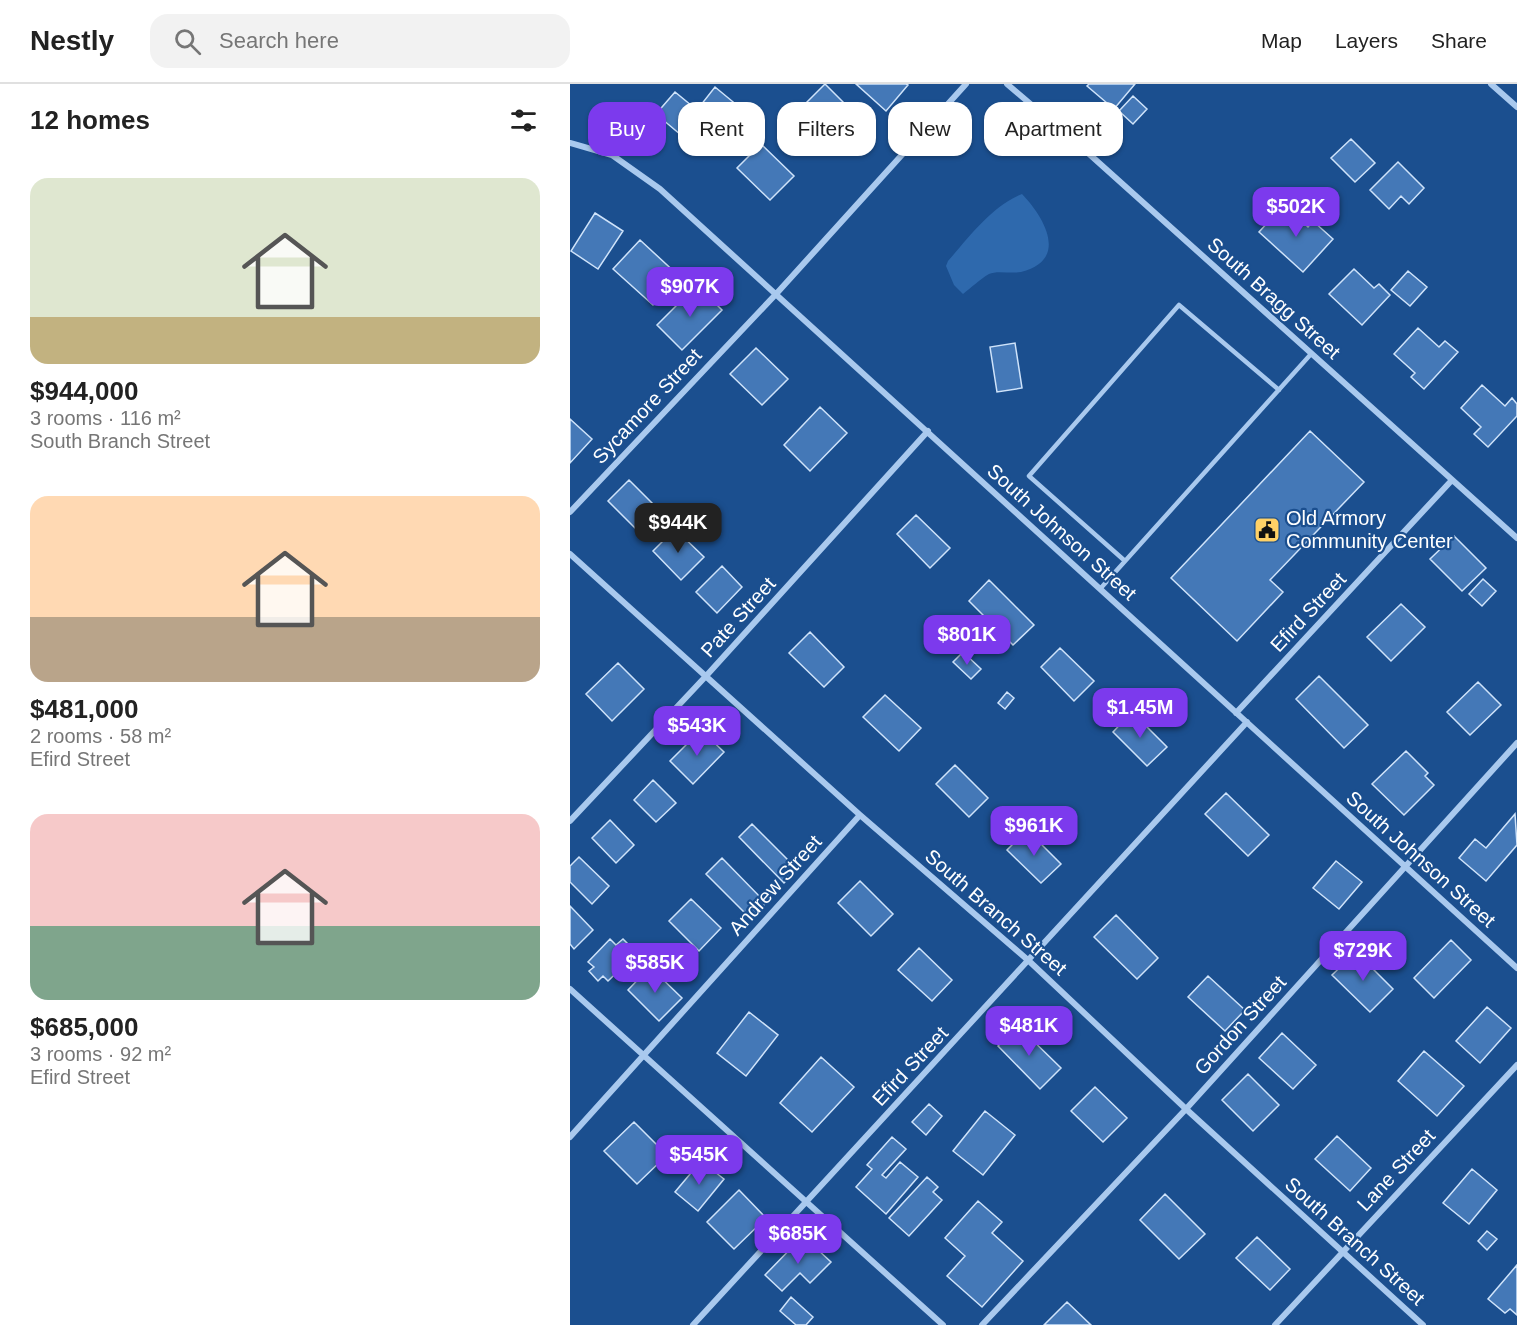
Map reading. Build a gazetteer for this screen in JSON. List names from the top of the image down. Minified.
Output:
{"streets":{"street":["South Bragg Street","Sycamore Street","South Johnson Street","Efird Street","Pate Street","Andrew Street","South Branch Street","Gordon Street","Lane Street"]},"crossings":[["South Bragg Street","Efird Street"],["Sycamore Street","South Johnson Street"],["South Johnson Street","Efird Street"],["South Johnson Street","Pate Street"],["South Johnson Street","Gordon Street"],["Efird Street","South Branch Street"],["Pate Street","South Branch Street"],["Andrew Street","South Branch Street"],["South Branch Street","Gordon Street"],["South Branch Street","Lane Street"]],"places":{"public building":["Old Armory Community Center"]},"page":{"header":"Nestly","search":"Search here","nav":["Map","Layers","Share"],"heading":"12 homes","chip":["Buy","Rent","Filters","New","Apartment"],"list":[{"name":"$944,000","note":"3 rooms · 116 m² · South Branch Street"},{"name":"$481,000","note":"2 rooms · 58 m² · Efird Street"},{"name":"$685,000","note":"3 rooms · 92 m² · Efird Street"}],"price":["$502K","$907K","$944K","$801K","$1.45M","$543K","$961K","$729K","$585K","$481K","$545K","$685K"]}}
